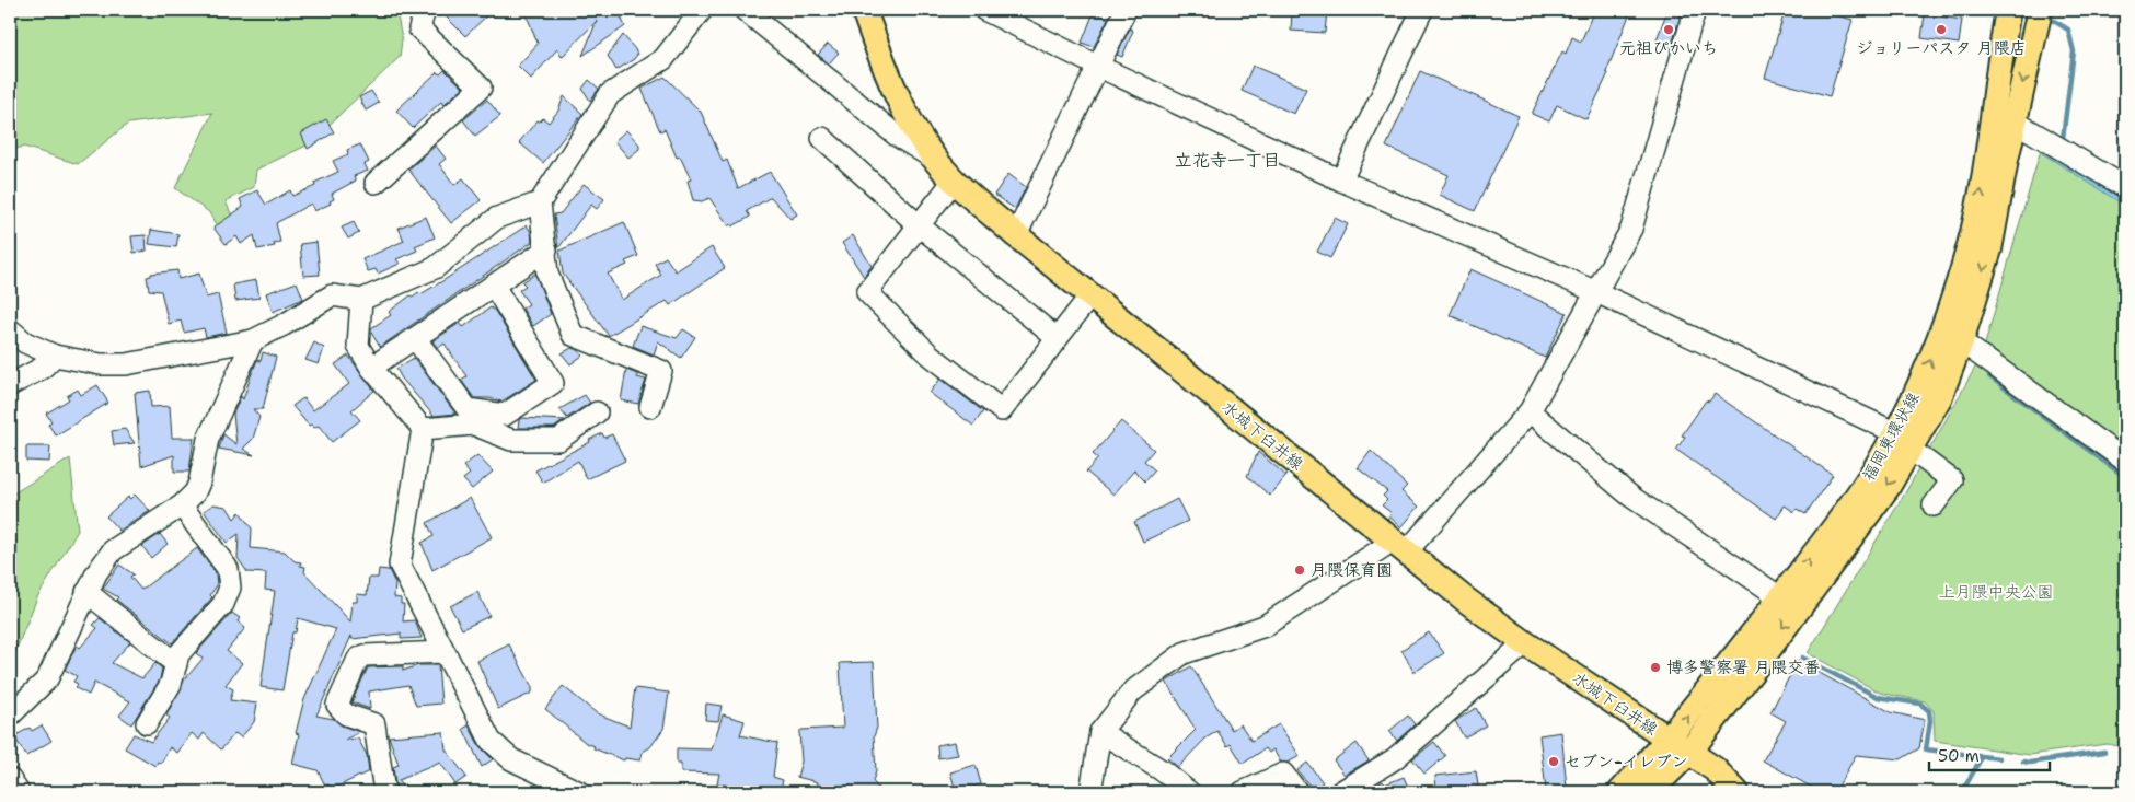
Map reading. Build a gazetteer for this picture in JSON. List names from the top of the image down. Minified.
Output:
{"streets":{"main road":["水城下臼井線","福岡東環状線"]},"crossings":[["水城下臼井線","福岡東環状線"]],"districts":["立花寺一丁目"],"parks":["上月隈中央公園"],"places":["元祖ぴかいち","ジョリーパスタ 月隈店","月隈保育園","博多警察署 月隈交番","セブン-イレブン"],"scale_bar":"50 m"}
